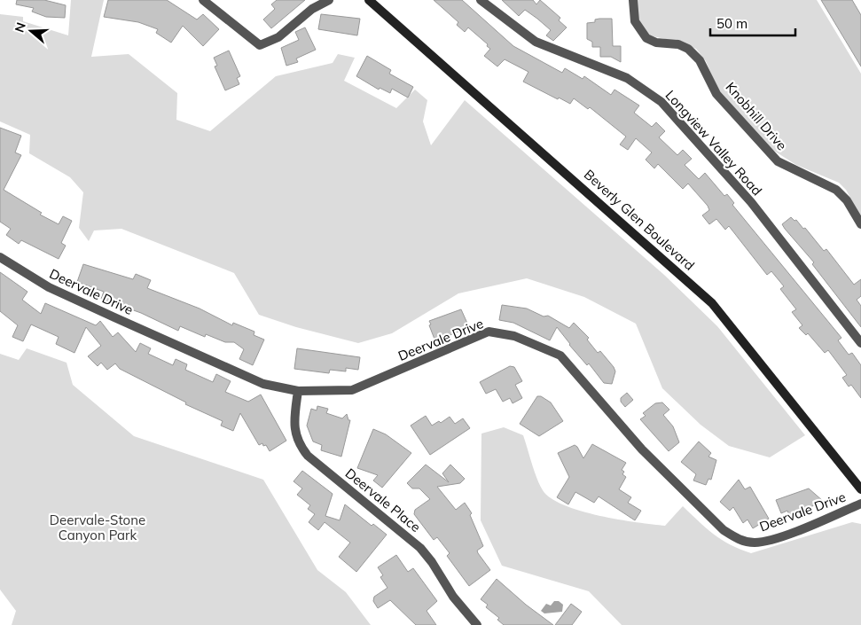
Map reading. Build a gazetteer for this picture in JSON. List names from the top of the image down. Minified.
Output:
{"streets":{"main road":["Beverly Glen Boulevard"],"street":["Knobhill Drive","Longview Valley Road","Deervale Drive","Deervale Place"]},"crossings":[["Deervale Drive","Deervale Place"]],"parks":["Deervale-Stone Canyon Park"],"scale_bar":"50 m","north":"left"}
